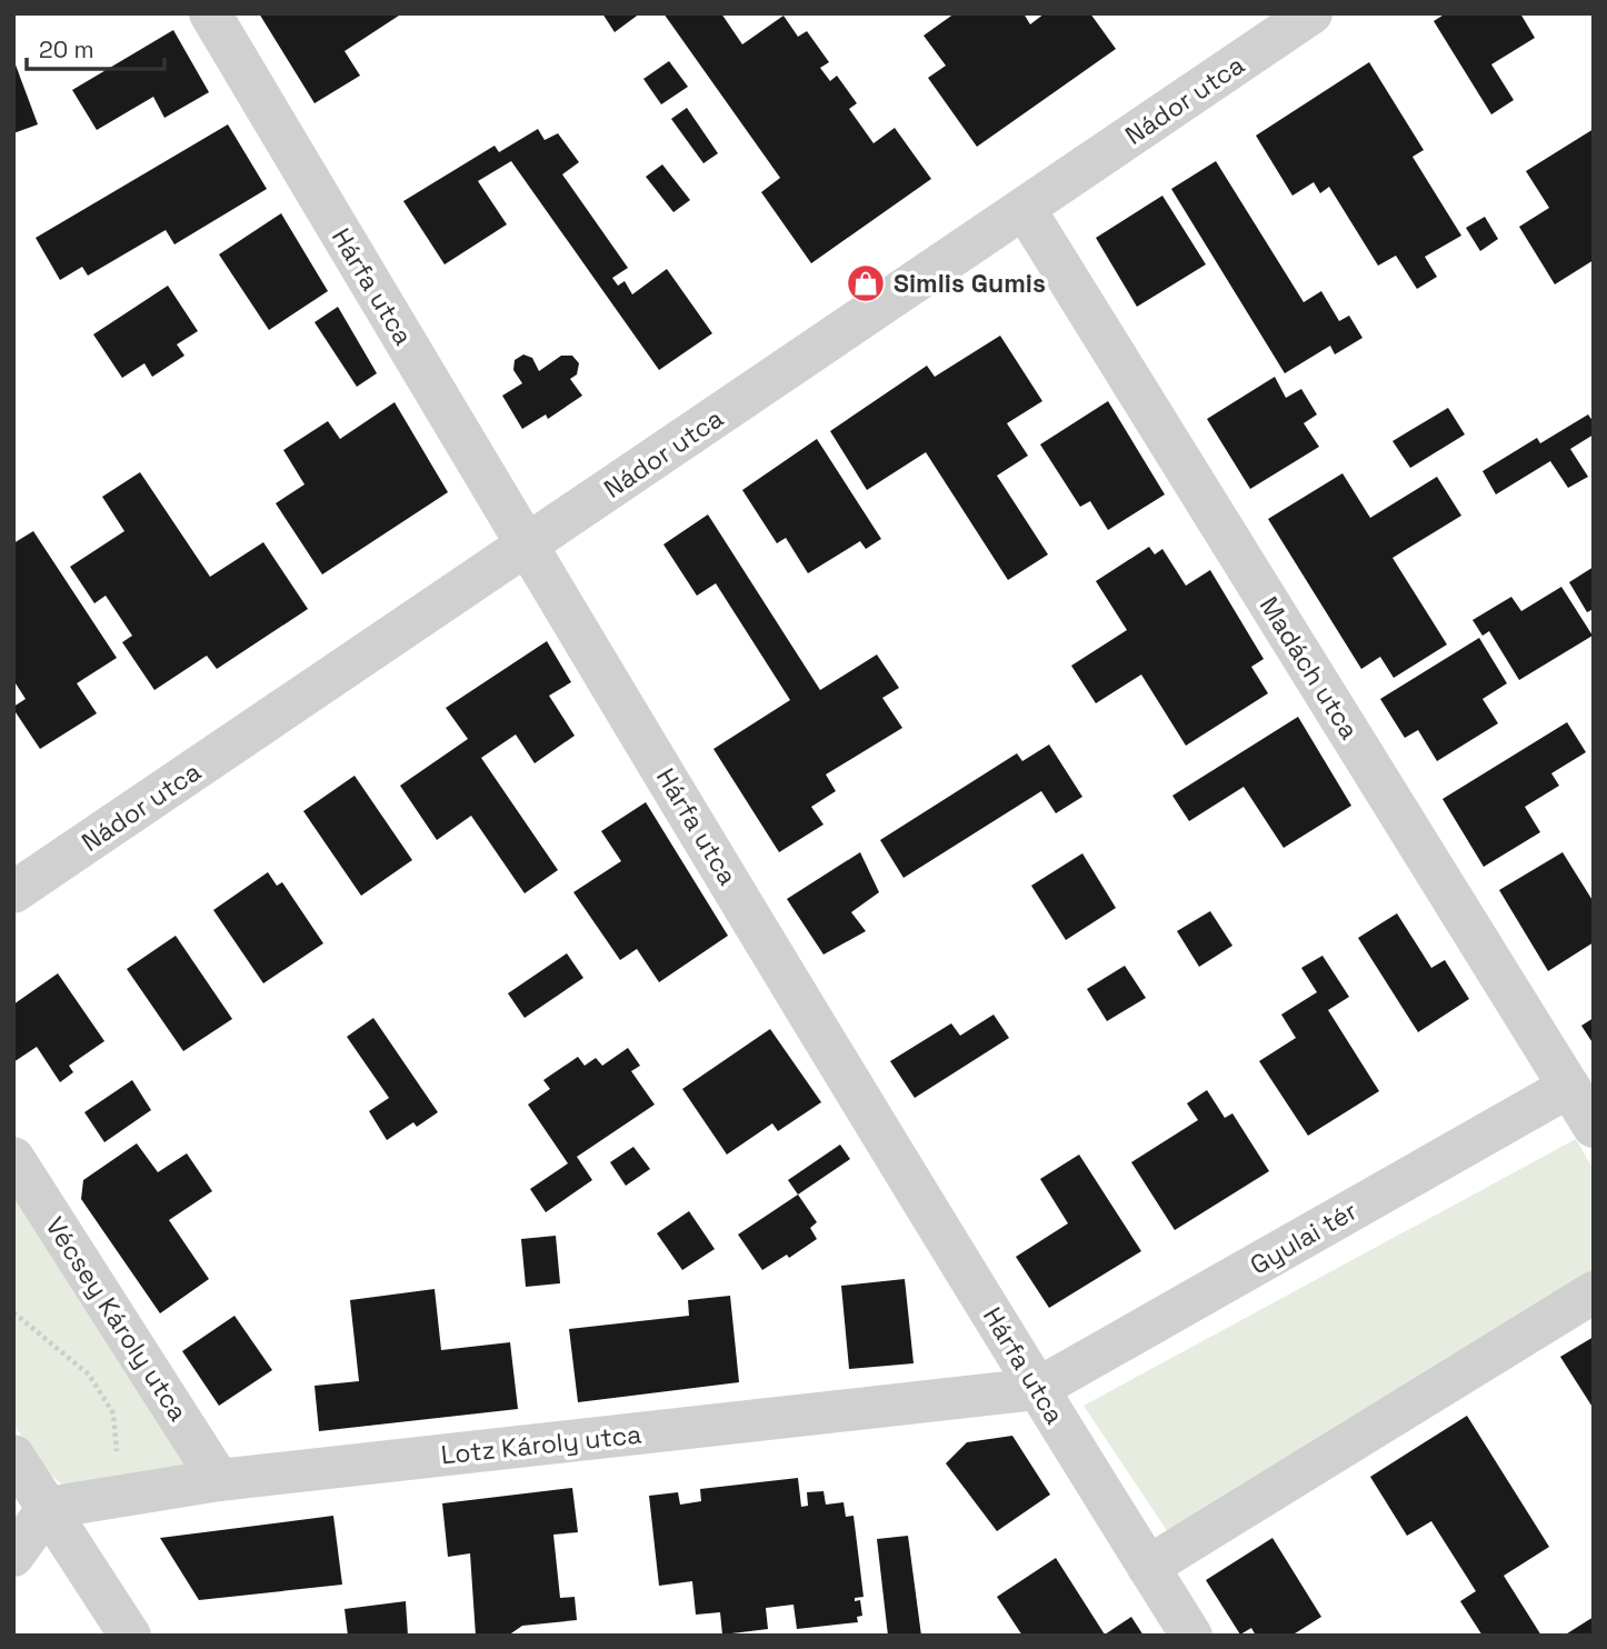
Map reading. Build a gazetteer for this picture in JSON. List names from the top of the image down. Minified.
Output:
{"streets":{"street":["Nádor utca","Hárfa utca","Madách utca","Gyulai tér","Vécsey Károly utca","Lotz Károly utca"]},"crossings":[["Nádor utca","Hárfa utca"],["Nádor utca","Madách utca"],["Hárfa utca","Gyulai tér"],["Hárfa utca","Lotz Károly utca"],["Madách utca","Gyulai tér"],["Gyulai tér","Lotz Károly utca"],["Vécsey Károly utca","Lotz Károly utca"]],"places":{"shop":["Simlis Gumis"]},"scale_bar":"20 m"}
